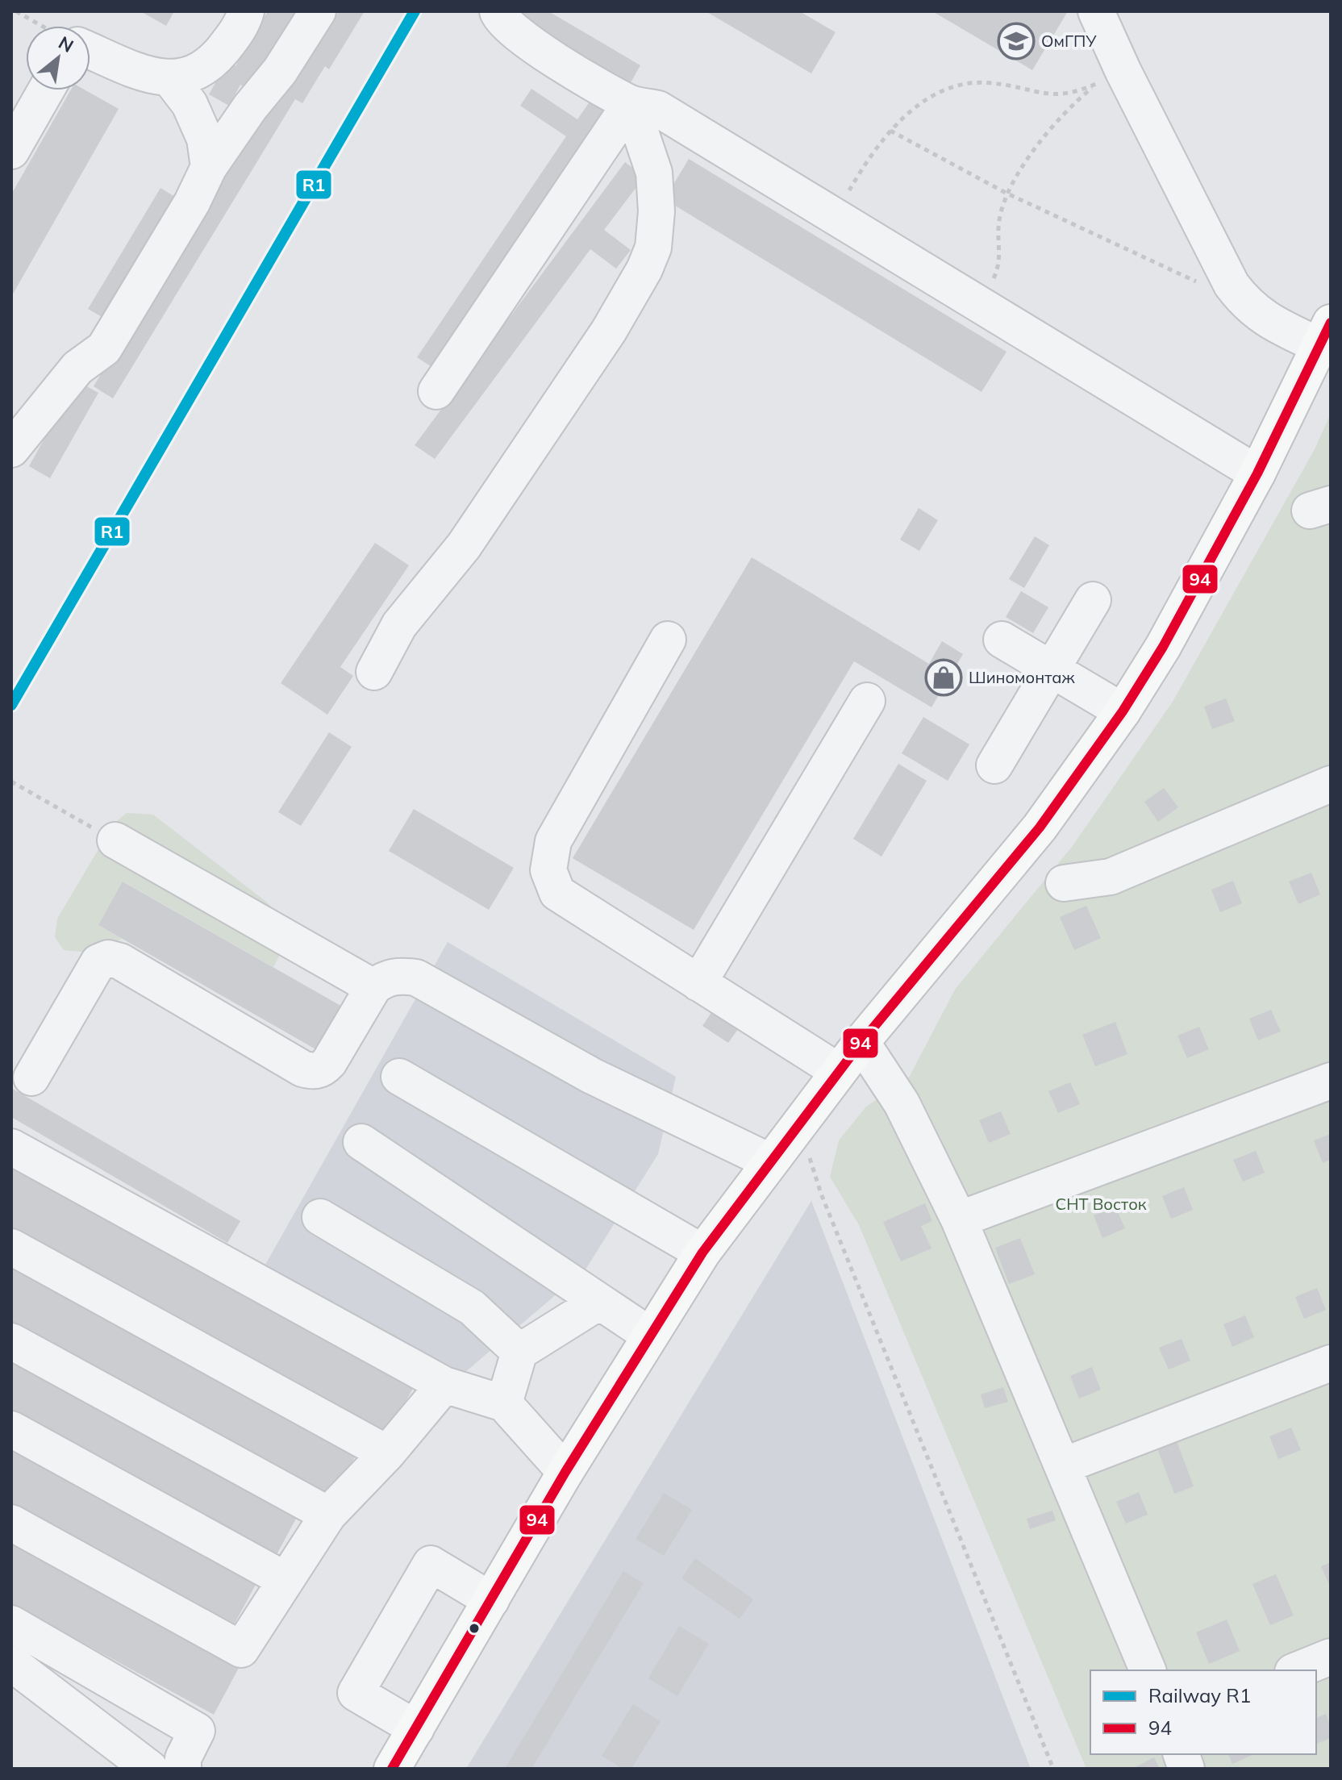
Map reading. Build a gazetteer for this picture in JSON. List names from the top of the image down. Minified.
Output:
{"parks":["СНТ Восток"],"places":{"school or university":["ОмГПУ"],"shop":["Шиномонтаж"]},"lines":["rail line R1","transit line 94"],"legend":["Railway R1","94"],"north":"top right"}
